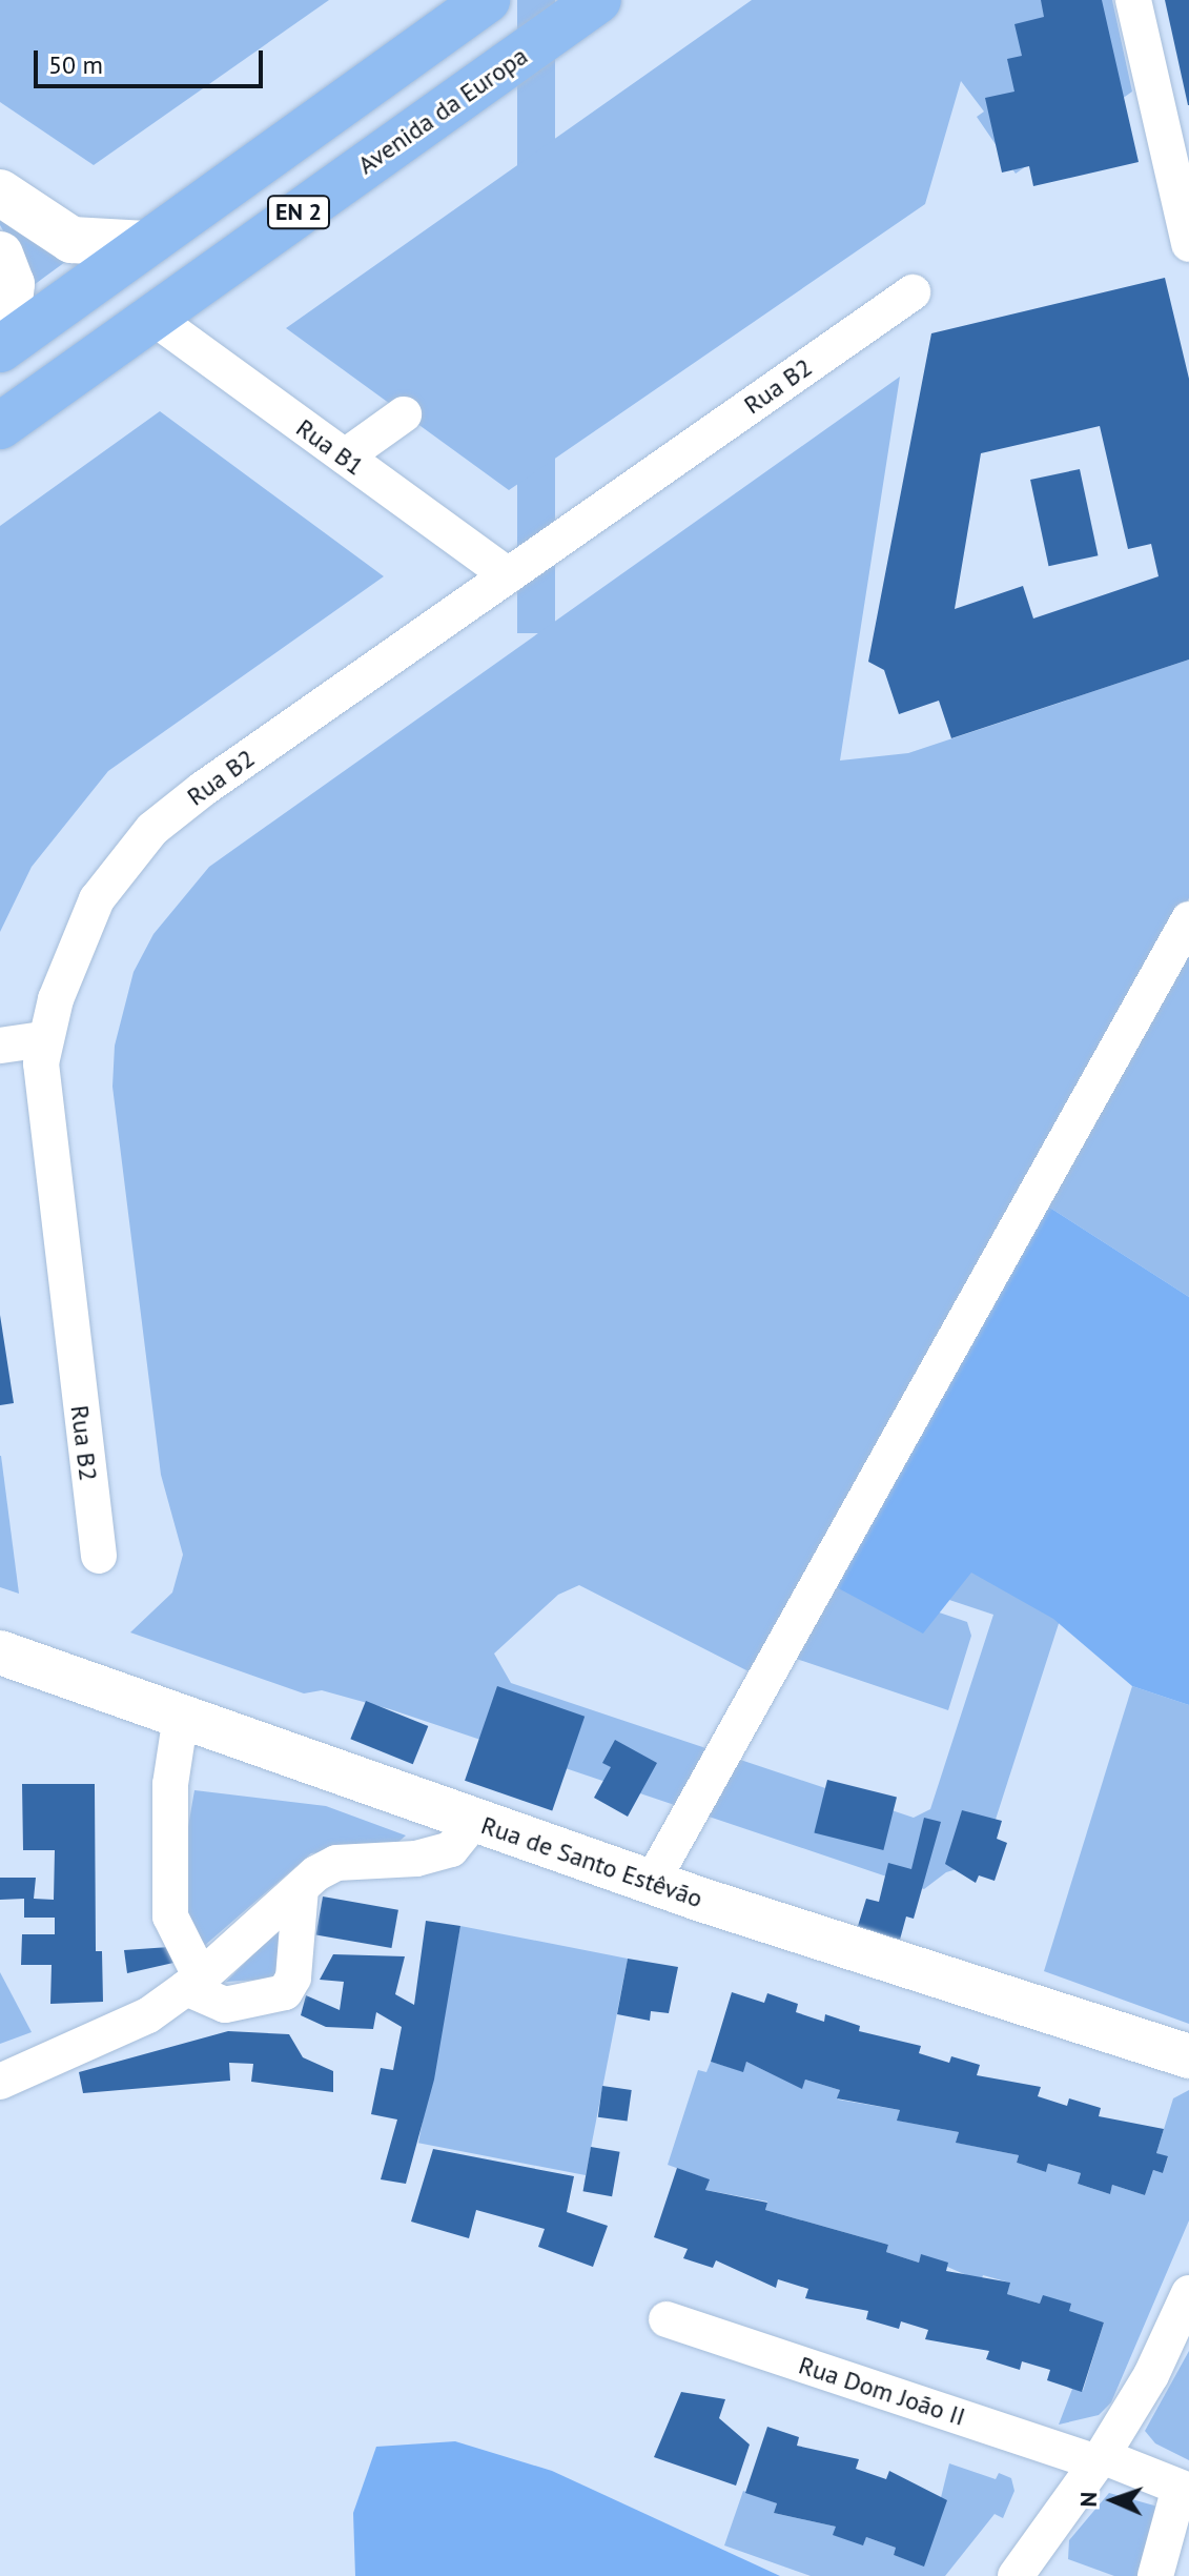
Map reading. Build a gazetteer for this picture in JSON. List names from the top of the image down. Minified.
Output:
{"streets":{"main road":["Avenida da Europa","EN 2"],"street":["Rua B2","Rua B1","Rua de Santo Estêvão","Rua Dom João II"]},"crossings":[["Avenida da Europa","Rua B1"],["Rua B2","Rua B1"]],"scale_bar":"50 m","north":"left"}
